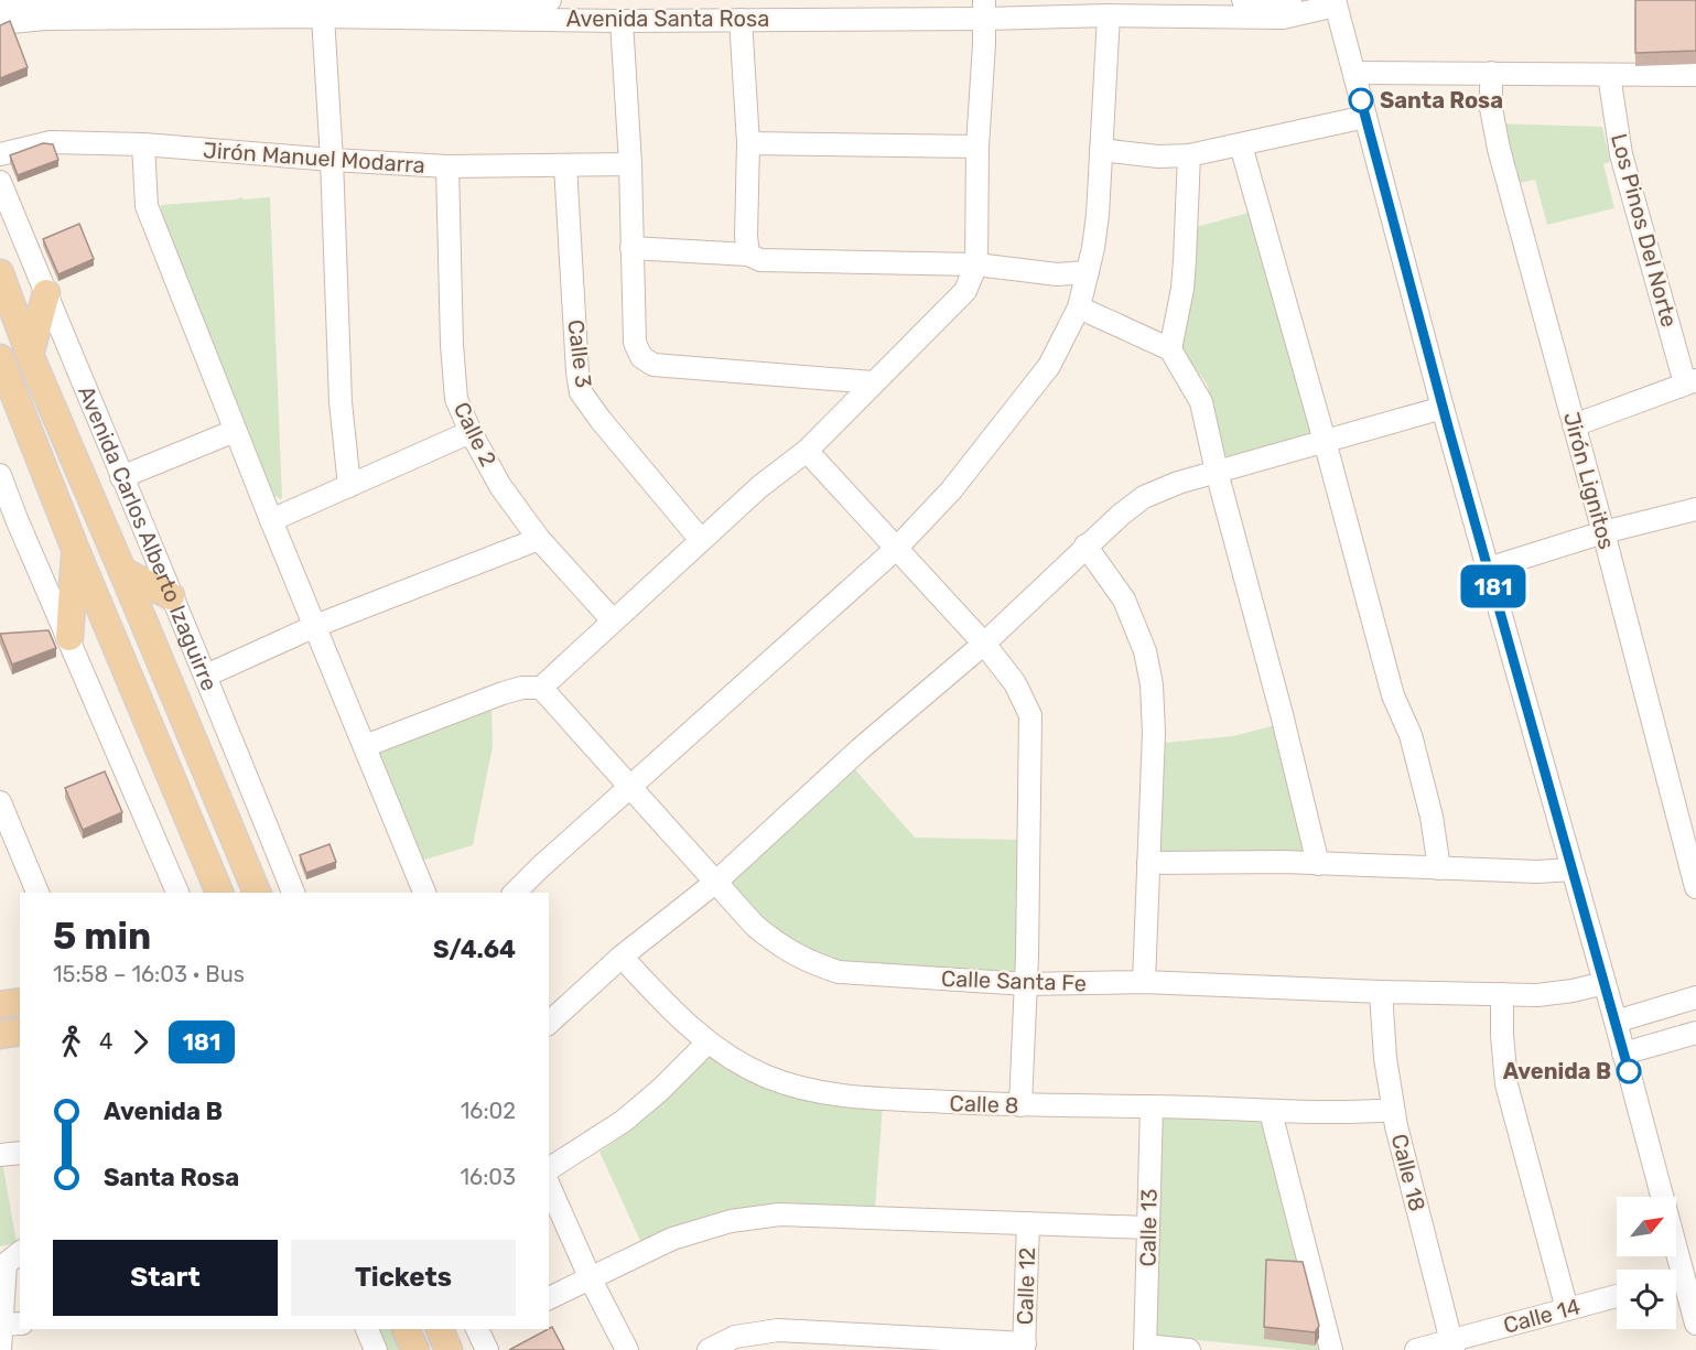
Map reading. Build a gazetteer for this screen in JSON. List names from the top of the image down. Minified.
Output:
{"streets":{"main road":["Avenida Carlos Alberto Izaguirre"],"street":["Avenida Santa Rosa","Jirón Manuel Modarra","Los Pinos Del Norte","Calle 3","Calle 2","Jirón Lignitos","Calle Santa Fe","Calle 8","Calle 18","Calle 13","Calle 12","Calle 14"]},"crossings":[["Jirón Manuel Modarra","Calle 3"],["Jirón Manuel Modarra","Calle 2"],["Calle Santa Fe","Calle 18"],["Calle 8","Calle 18"],["Calle 8","Calle 13"],["Calle 18","Calle 14"]],"places":["Santa Rosa","Avenida B"],"lines":["bus line 181"],"north":"top right","page":{"on_map":"181","heading":["5 min","15:58 – 16:03 · Bus","S/4.64"],"legs":["4","181"],"list":[{"name":"Avenida B","value":"16:02"},{"name":"Santa Rosa","value":"16:03"}],"buttons":["Start","Tickets"]}}
